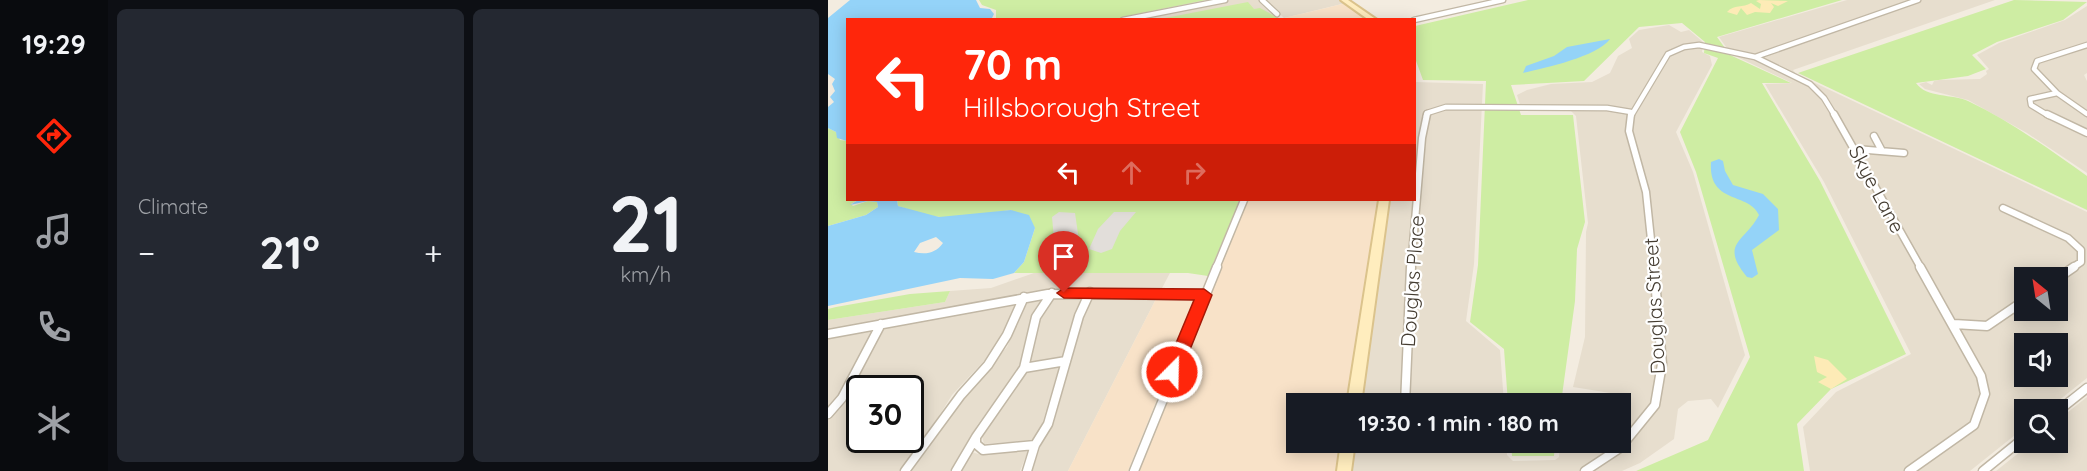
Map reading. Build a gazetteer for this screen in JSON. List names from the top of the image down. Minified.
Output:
{"streets":{"street":["Skye Lane","Douglas Place","Douglas Street"]},"crossings":[["Skye Lane","Douglas Place"],["Skye Lane","Douglas Street"],["Douglas Place","Douglas Street"]],"north":"top left","page":{"tabs":"19:29","tile":["Climate",["21","km/h"]],"turn":["70 m","Hillsborough Street"],"heat":["−","21°","+"],"limit":"30","trip":"19:30 · 1 min · 180 m"}}
